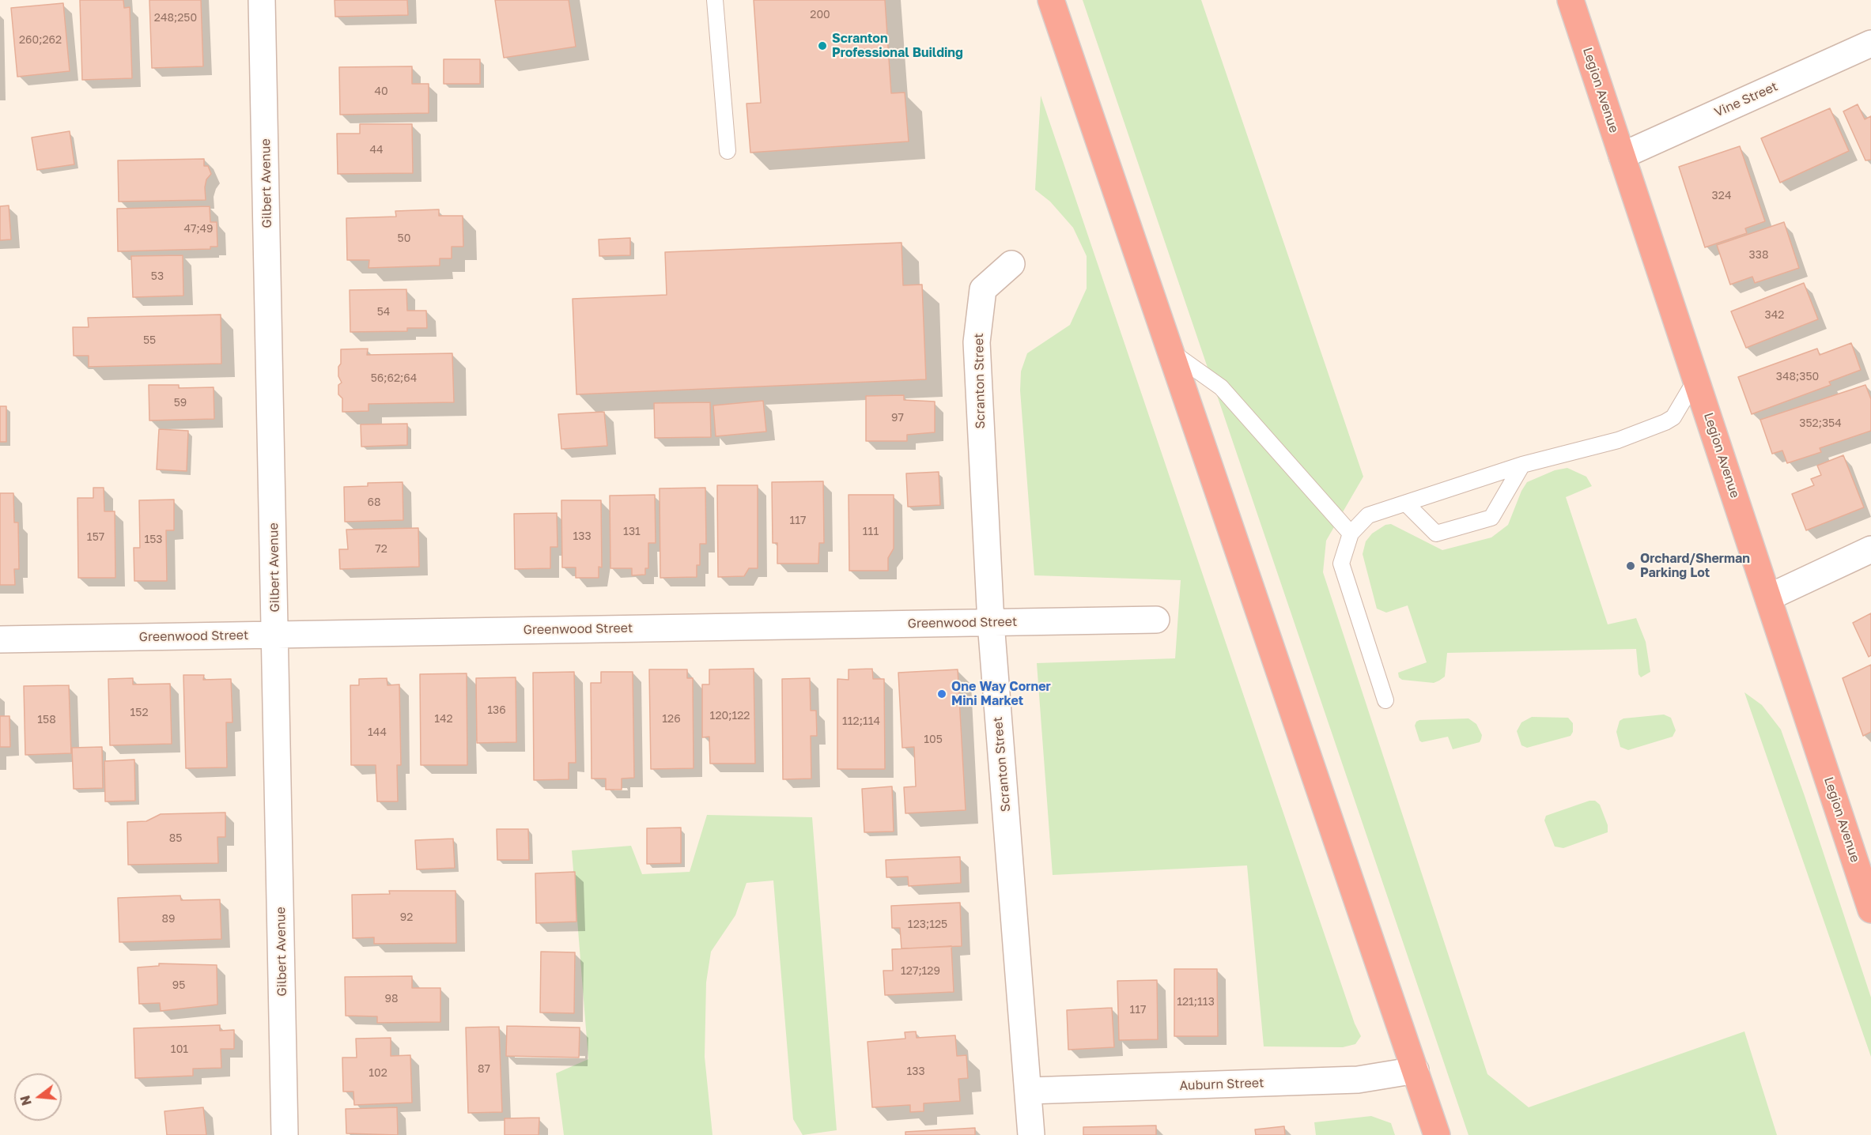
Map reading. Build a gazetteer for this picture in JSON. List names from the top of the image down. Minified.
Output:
{"streets":{"highway":["Legion Avenue"],"street":["Vine Street","Gilbert Avenue","Scranton Street","Greenwood Street","Auburn Street"]},"crossings":[["Legion Avenue","Vine Street"],["Gilbert Avenue","Greenwood Street"],["Scranton Street","Greenwood Street"],["Scranton Street","Auburn Street"]],"places":["Scranton Professional Building","Orchard/Sherman Parking Lot","One Way Corner Mini Market"],"house_numbers":["200","248;250","260;262","40","44","324","47;49","50","338","53","54","342","55","348;350","56;62;64","59","97","352;354","68","117","131","111","133","157","153","72","136","152","120;122","142","126","158","112;114","144","105","85","92","89","123;125","127;129","95","98","121;113","117","101","87","133","102"],"north":"left"}
